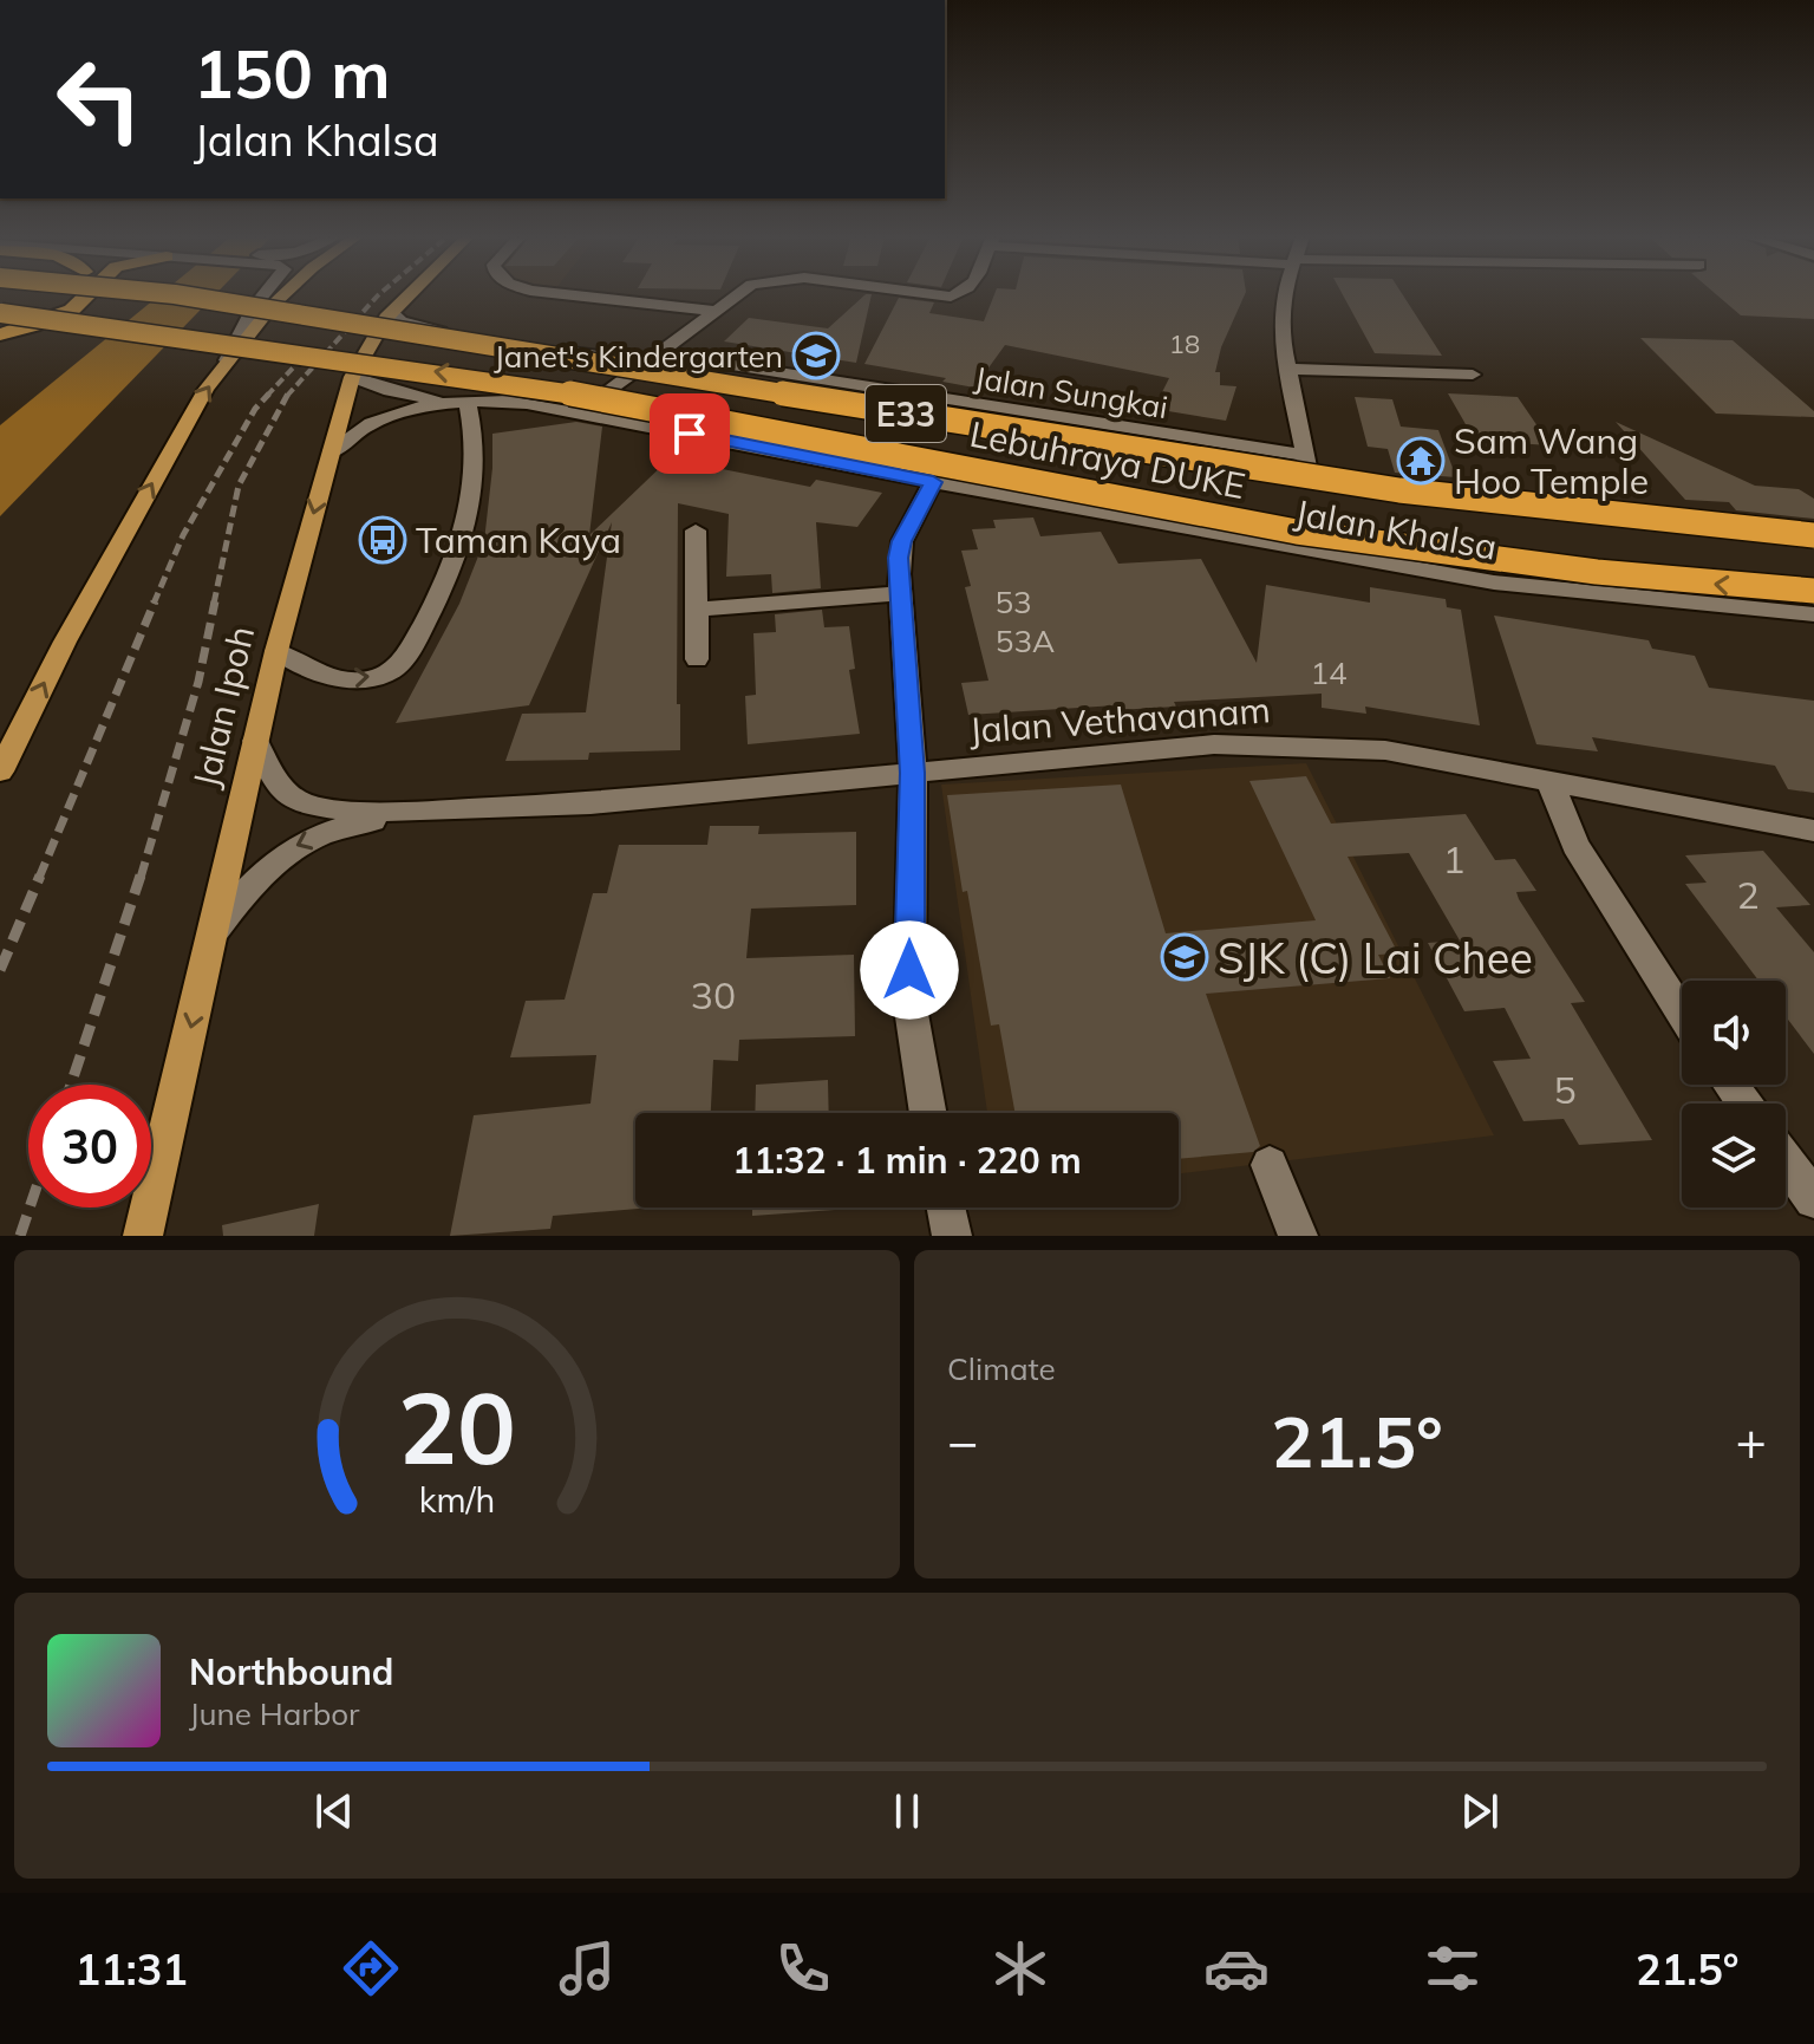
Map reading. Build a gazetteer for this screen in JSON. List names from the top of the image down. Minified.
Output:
{"streets":{"highway":["E33","Lebuhraya DUKE"],"main road":["Jalan Ipoh"],"street":["Jalan Khalsa","Jalan Vethavanam"]},"crossings":[["Jalan Khalsa","Jalan Ipoh"]],"places":{"school or university":["Janet's Kindergarten","SJK (C) Lai Chee"],"temple":["Sam Wang Hoo Temple"],"bus stop":["Taman Kaya"]},"house_numbers":["18","53","53A","14","1","2","30","5"],"page":{"turn":["150 m","Jalan Khalsa"],"limit":"30","trip":"11:32 · 1 min · 220 m","tile":"Climate","heat":["−","21.5°","+"],"song":["Northbound","June Harbor"],"tabs":["11:31","21.5°"],"gauge":["20","km/h"]}}
